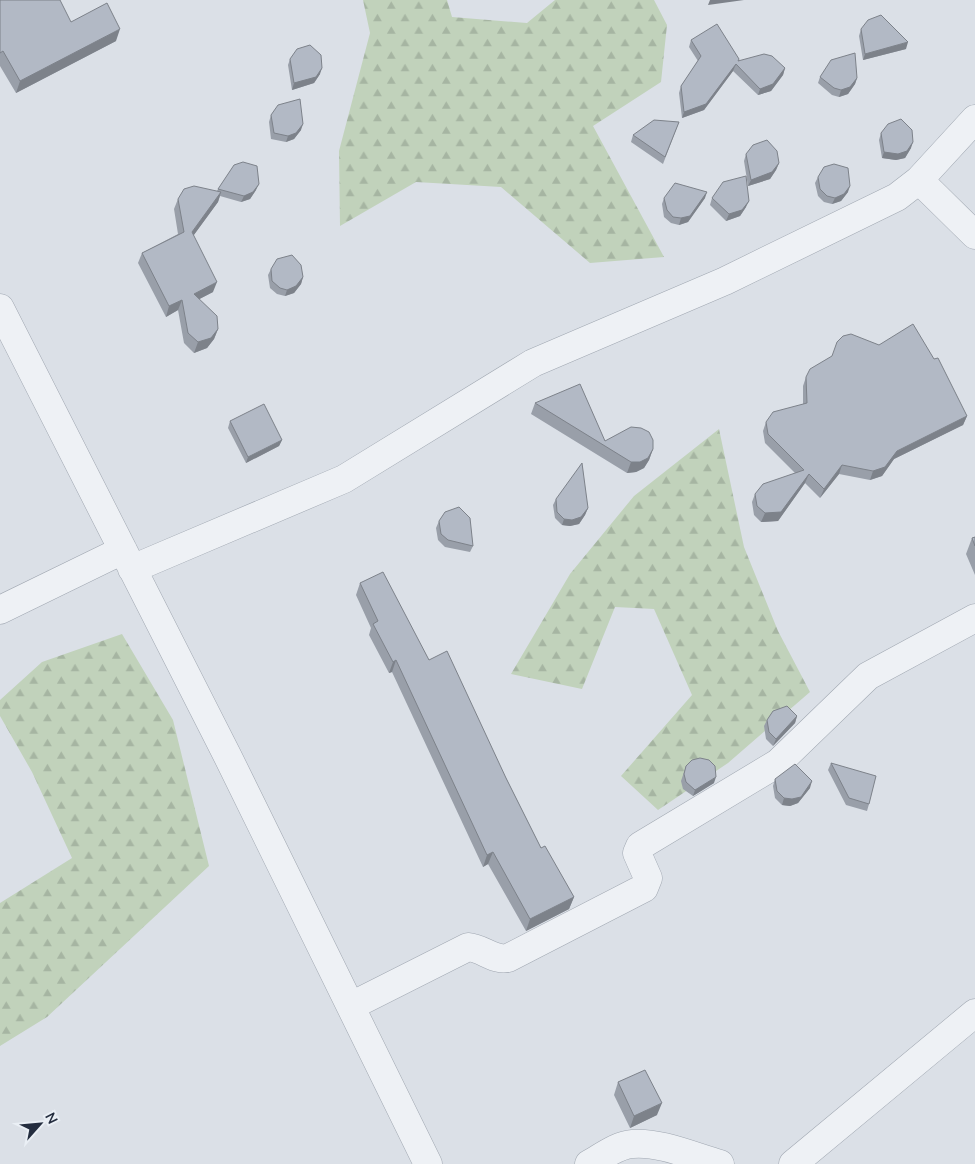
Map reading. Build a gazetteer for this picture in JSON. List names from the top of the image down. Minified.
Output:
{"north":"top right"}
